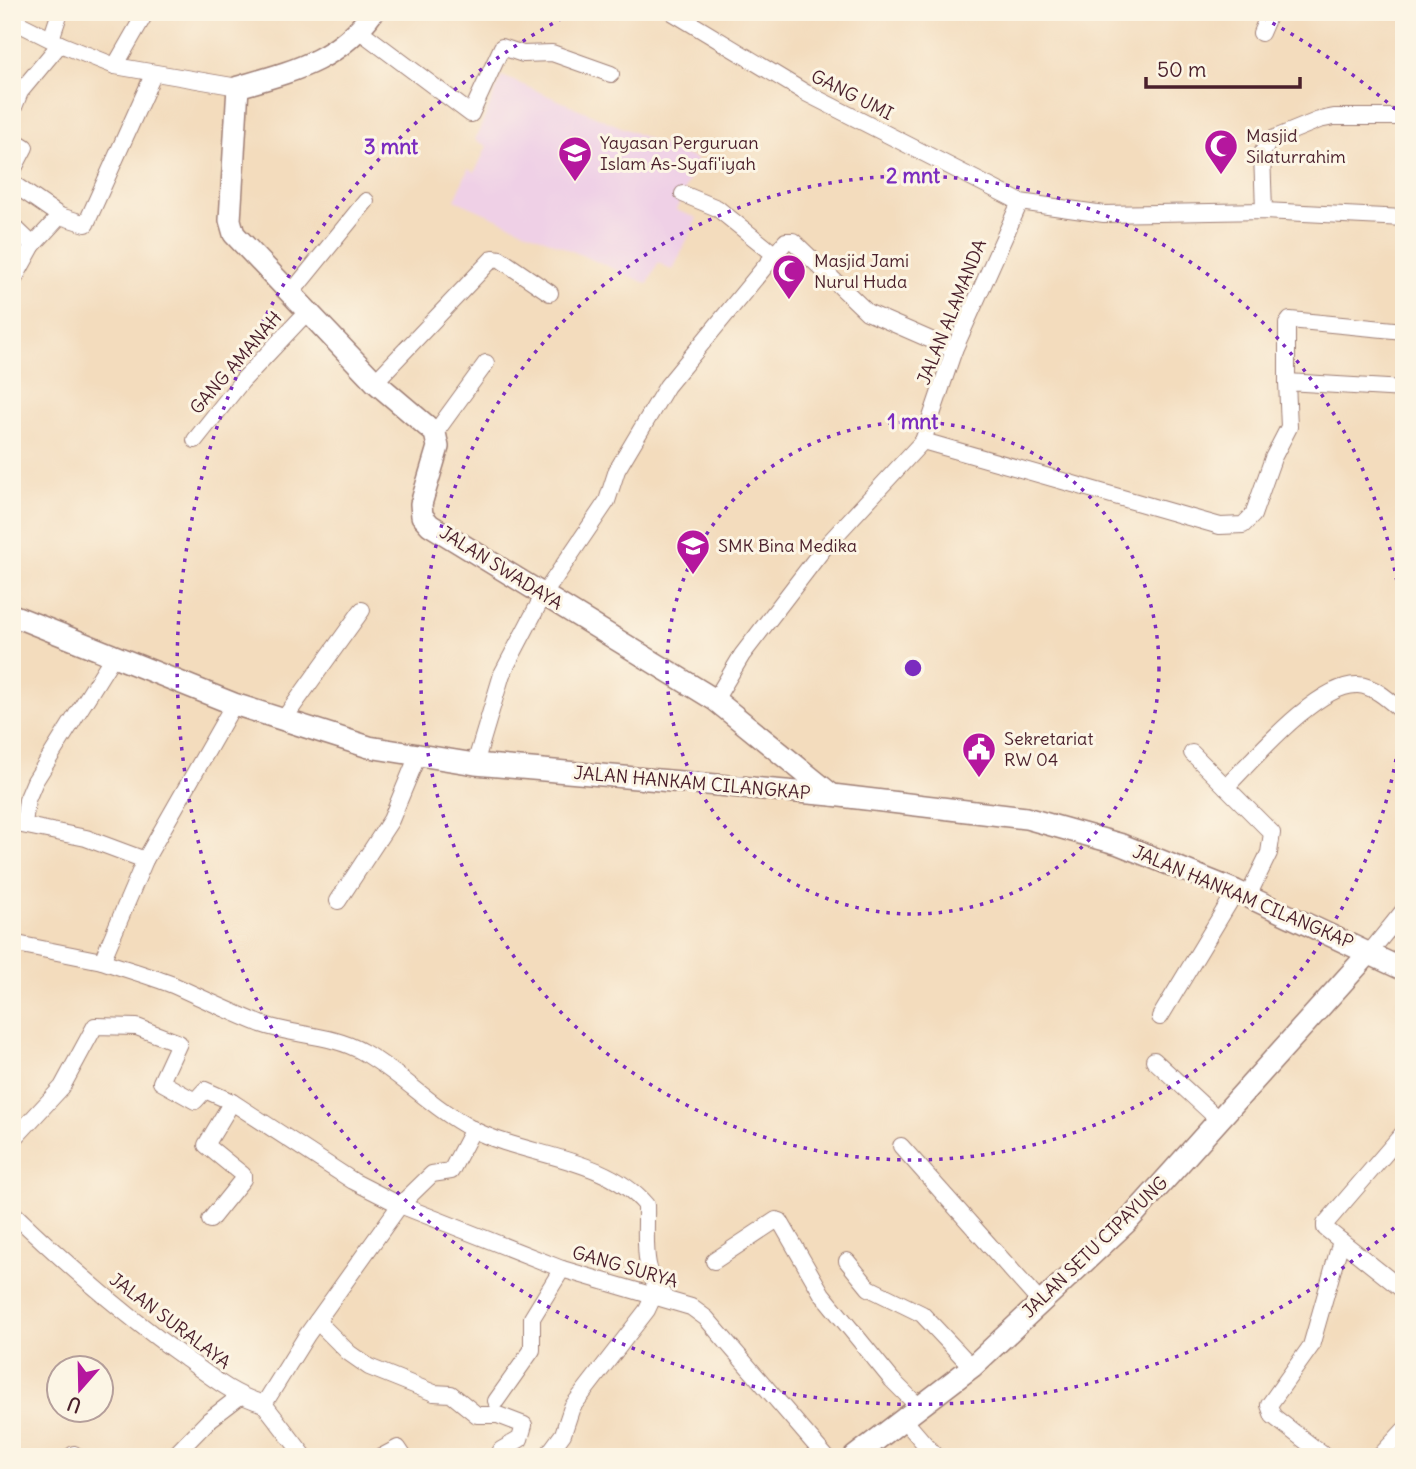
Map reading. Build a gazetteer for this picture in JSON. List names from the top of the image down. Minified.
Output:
{"streets":{"street":["GANG UMI","JALAN ALAMANDA","GANG AMANAH","JALAN SWADAYA","JALAN HANKAM CILANGKAP","JALAN SETU CIPAYUNG","GANG SURYA","JALAN SURALAYA"]},"crossings":[["GANG UMI","JALAN ALAMANDA"],["JALAN ALAMANDA","JALAN SWADAYA"],["JALAN SWADAYA","JALAN HANKAM CILANGKAP"],["JALAN HANKAM CILANGKAP","JALAN SETU CIPAYUNG"]],"places":{"mosque":["Masjid Silaturrahim","Masjid Jami Nurul Huda"],"school or university":["Yayasan Perguruan Islam As-Syafi'iyah","SMK Bina Medika"],"public building":["Sekretariat RW 04"]},"scale_bar":"50 m","north":"bottom","rings":["3 mnt","2 mnt","1 mnt"]}
